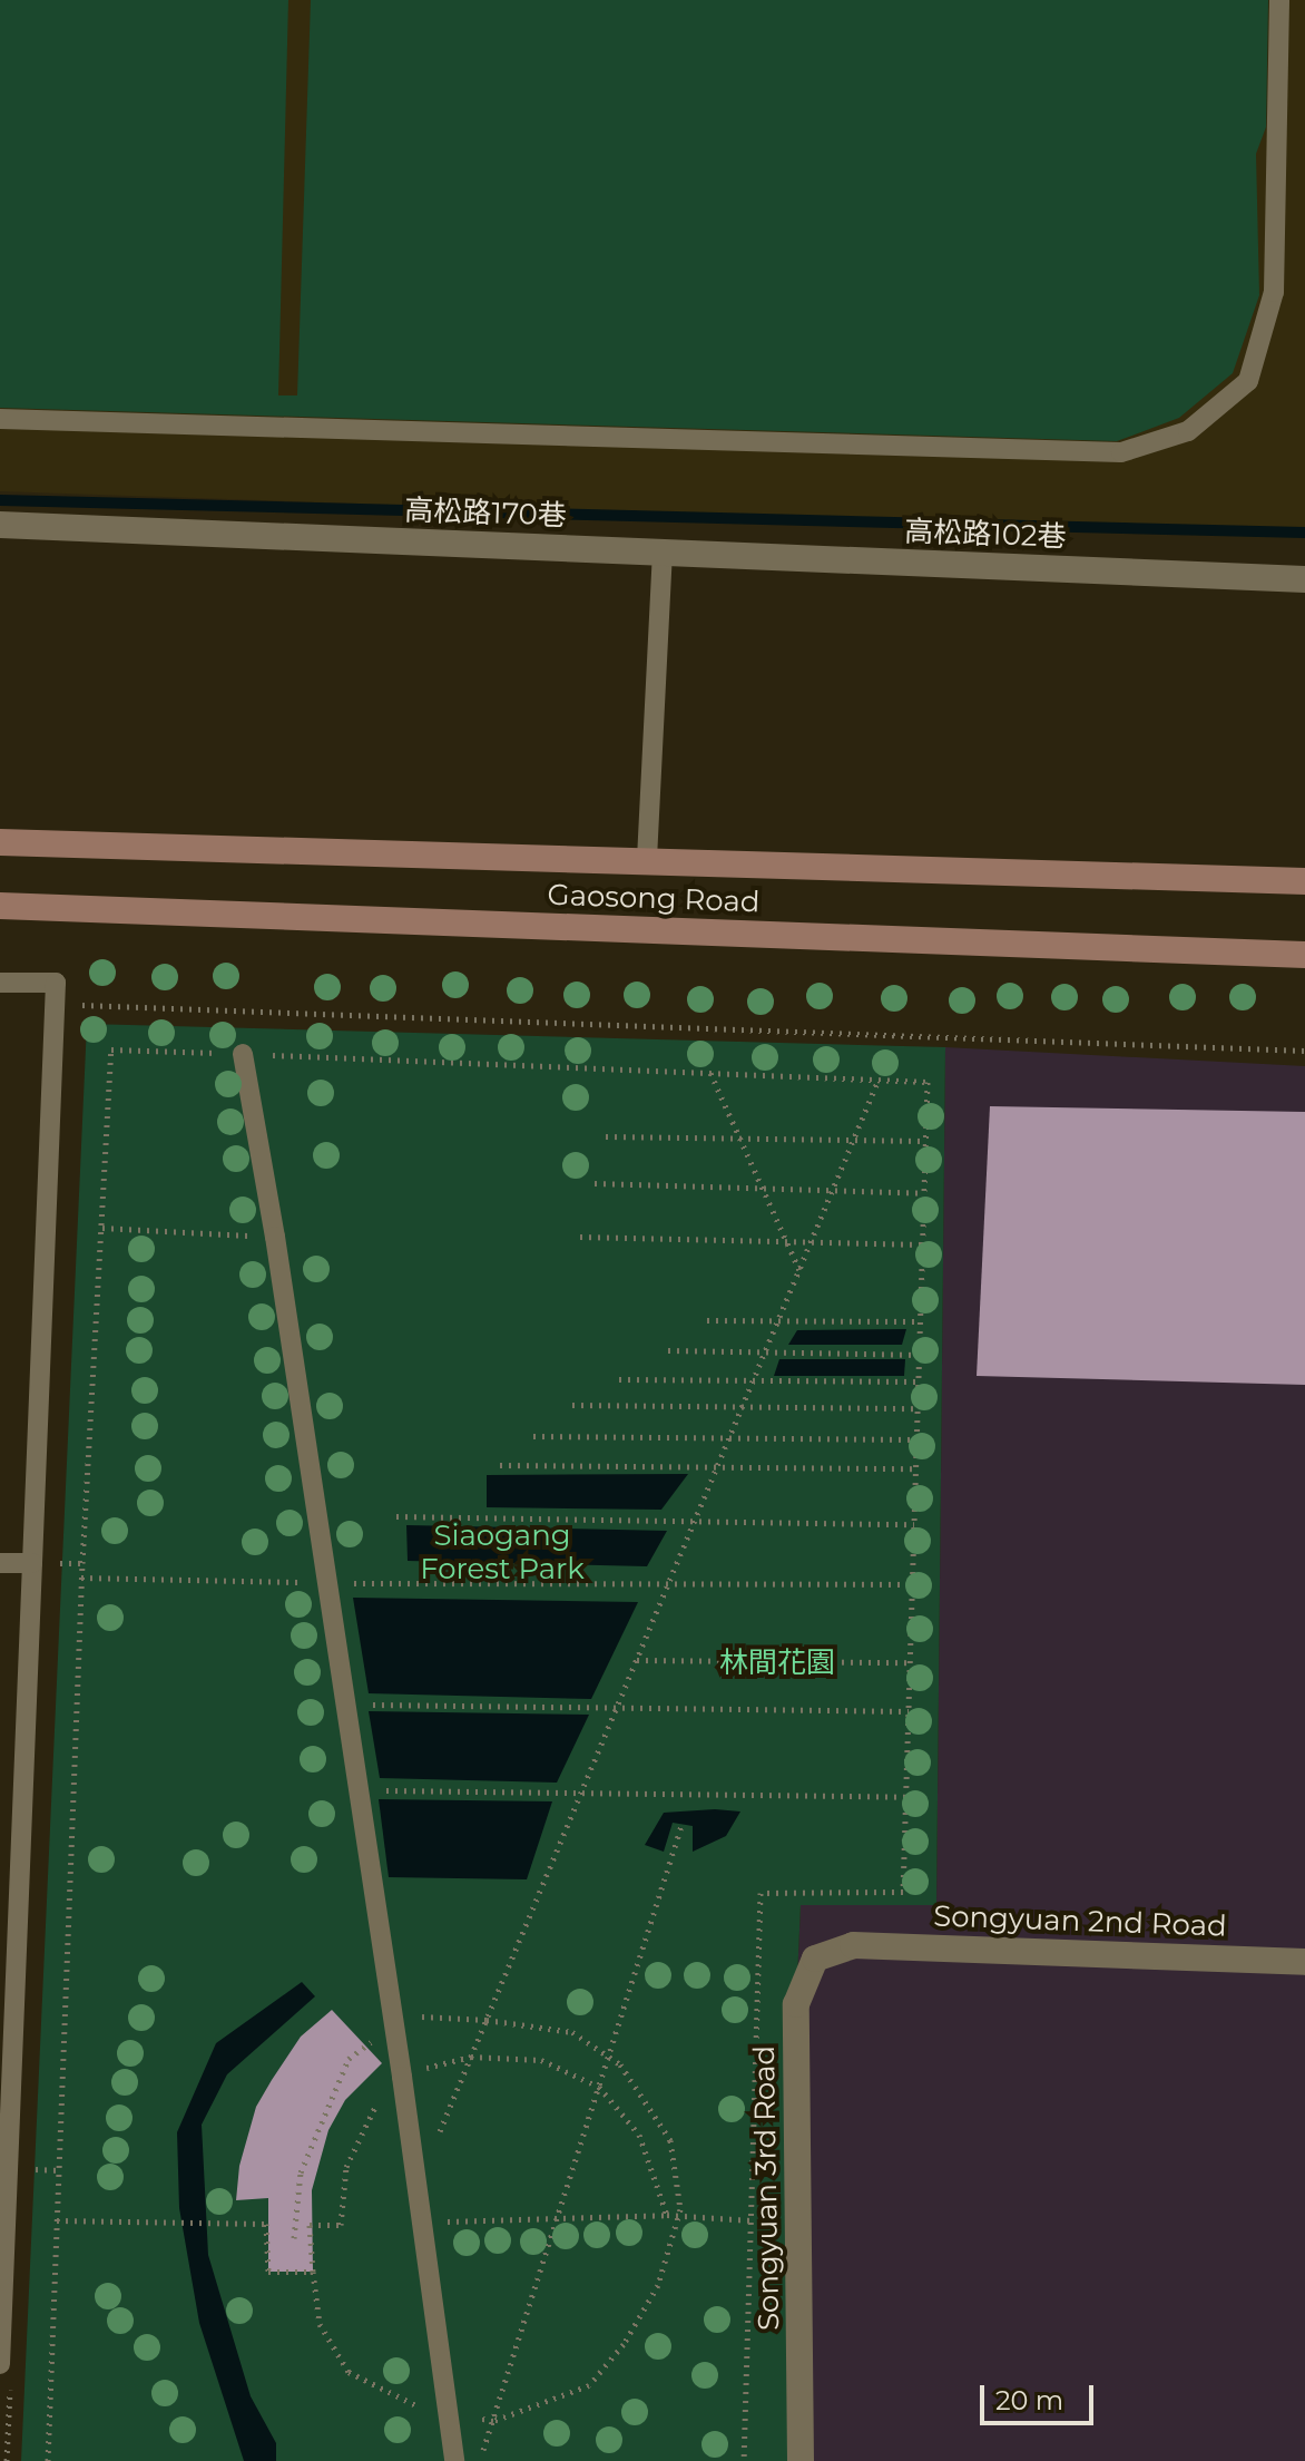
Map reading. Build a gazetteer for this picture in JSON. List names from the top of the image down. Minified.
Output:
{"streets":{"street":["高松路170巷","高松路102巷","Gaosong Road","Songyuan 2nd Road","Songyuan 3rd Road"]},"crossings":[["高松路170巷","高松路102巷"],["Songyuan 2nd Road","Songyuan 3rd Road"]],"parks":["Siaogang Forest Park","林間花園"],"scale_bar":"20 m"}
